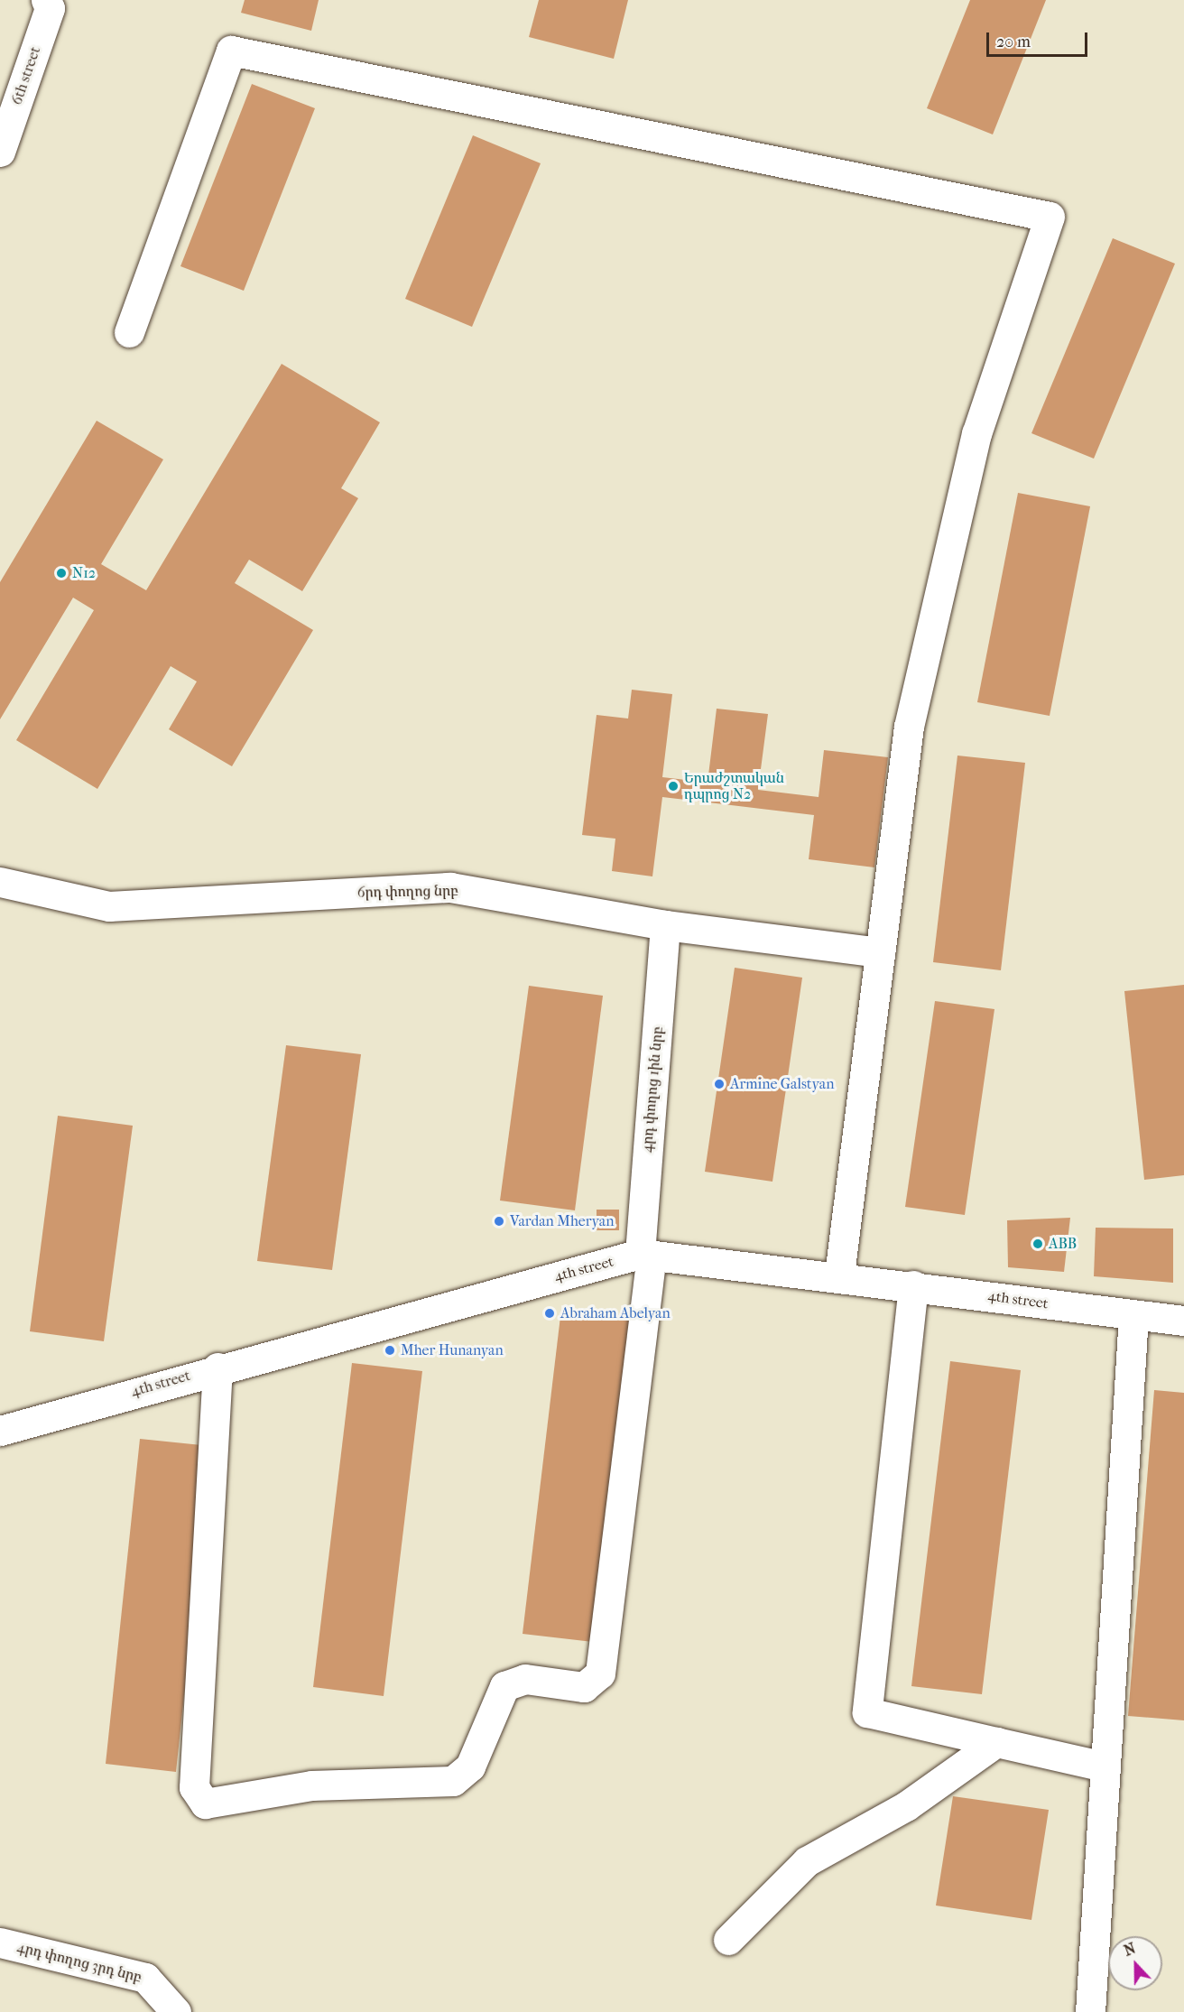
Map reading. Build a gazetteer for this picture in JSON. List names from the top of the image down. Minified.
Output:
{"streets":{"street":["6th street","6րդ փողոց նրբ","4րդ փողոց 1ին նրբ","4th street","4րդ փողոց 3րդ նրբ"]},"crossings":[["6րդ փողոց նրբ","4րդ փողոց 1ին նրբ"],["4րդ փողոց 1ին նրբ","4th street"]],"places":["N12","Երաժշտական դպրոց N2","Armine Galstyan","Vardan Mheryan","ABB","Abraham Abelyan","Mher Hunanyan"],"scale_bar":"20 m","north":"top"}
